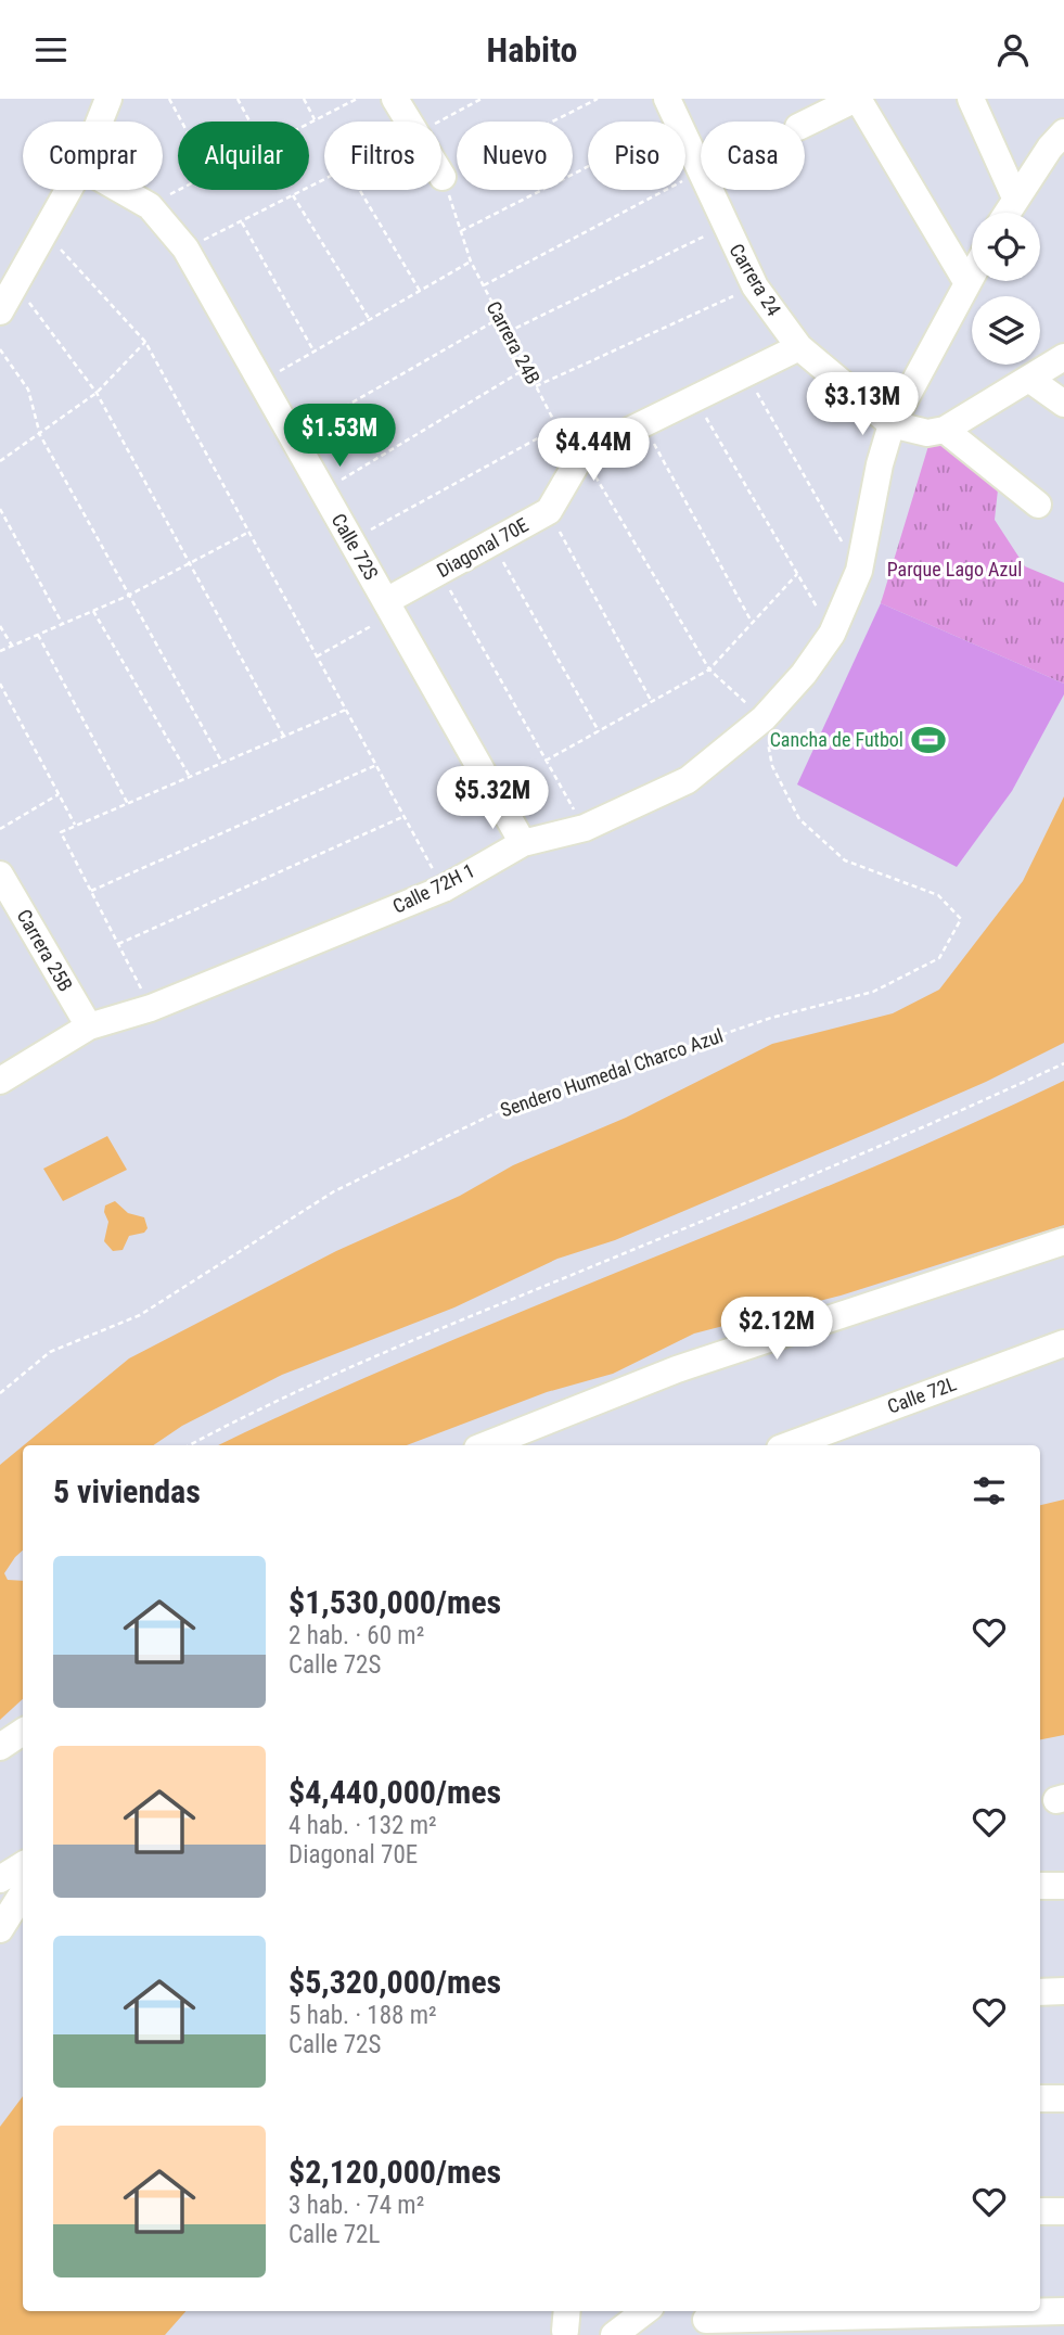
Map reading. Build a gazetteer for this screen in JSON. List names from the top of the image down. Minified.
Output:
{"streets":{"street":["Carrera 24","Calle 72S","Diagonal 70E","Calle 72H 1","Carrera 25B","Calle 72L"],"path":["Carrera 24B","Sendero Humedal Charco Azul"]},"crossings":[["Carrera 24","Calle 72H 1"],["Carrera 24B","Diagonal 70E"],["Carrera 24B","Calle 72H 1"],["Carrera 24B","Sendero Humedal Charco Azul"],["Calle 72S","Diagonal 70E"],["Calle 72S","Calle 72H 1"],["Calle 72H 1","Carrera 25B"],["Calle 72H 1","Sendero Humedal Charco Azul"]],"parks":["Parque Lago Azul"],"places":{"sports":["Cancha de Futbol"]},"page":{"header":"Habito","chip":["Comprar","Alquilar","Filtros","Nuevo","Piso","Casa"],"price":["$3.13M","$1.53M","$4.44M","$5.32M","$2.12M"],"heading":"5 viviendas","list":[{"name":"$1,530,000/mes","note":"2 hab. · 60 m² · Calle 72S"},{"name":"$4,440,000/mes","note":"4 hab. · 132 m² · Diagonal 70E"},{"name":"$5,320,000/mes","note":"5 hab. · 188 m² · Calle 72S"},{"name":"$2,120,000/mes","note":"3 hab. · 74 m² · Calle 72L"}]}}
